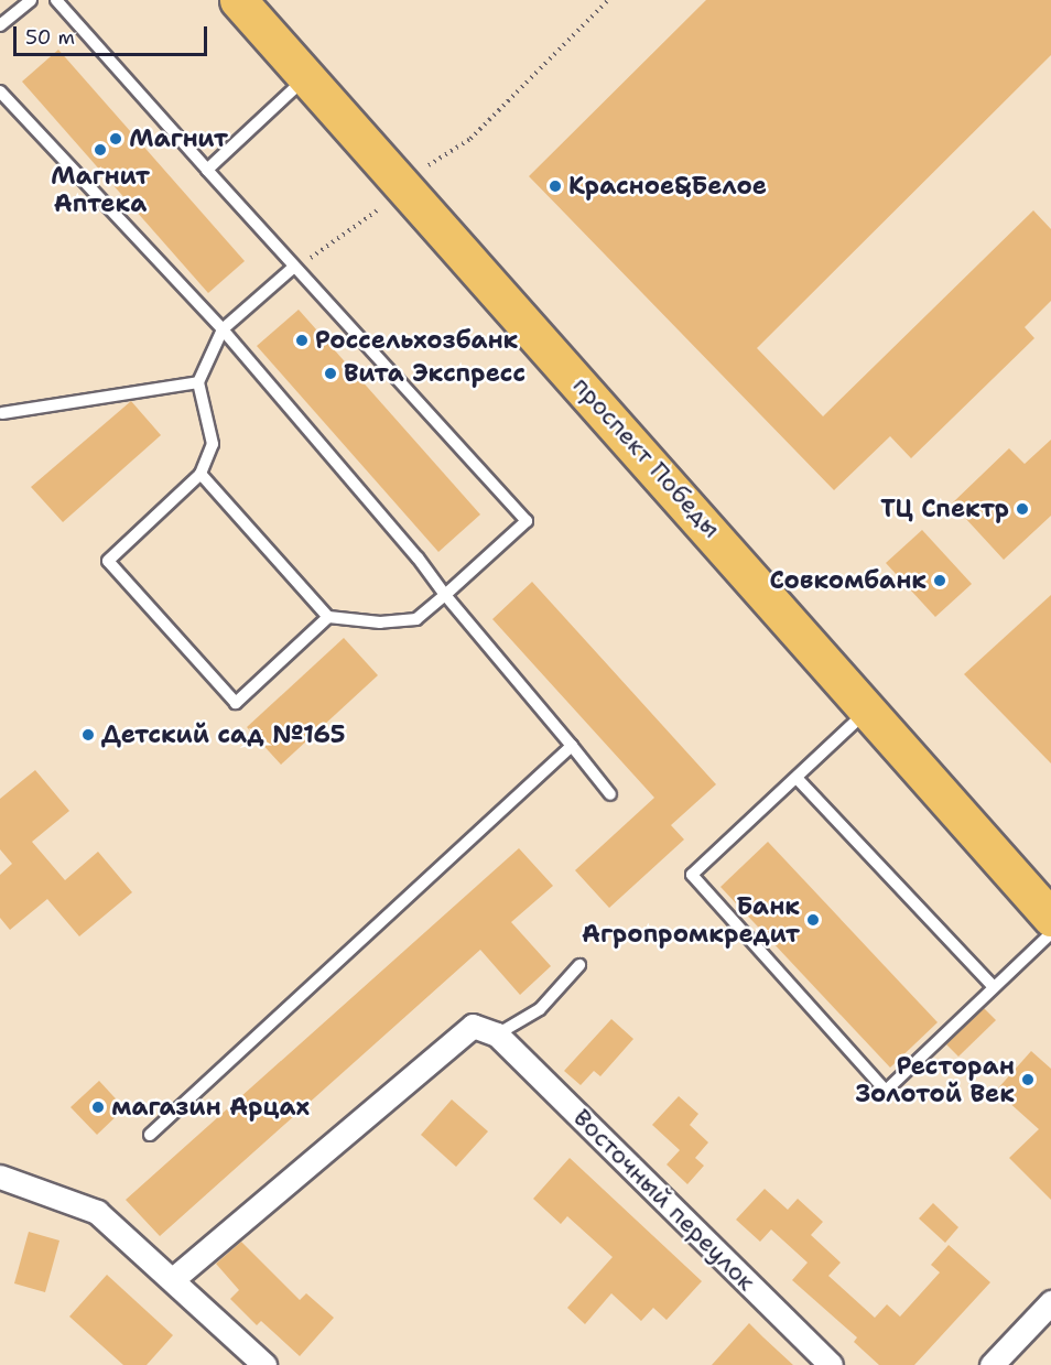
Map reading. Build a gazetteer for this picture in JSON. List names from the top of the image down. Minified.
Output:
{"streets":{"main road":["проспект Победы"],"street":["Восточный переулок"]},"places":["Магнит","Магнит Аптека","Красное&Белое","Россельхозбанк","Вита Экспресс","ТЦ Спектр","Совкомбанк","Детский сад №165","Банк Агропромкредит","Ресторан Золотой Век","магазин Арцах"],"scale_bar":"50 m"}
